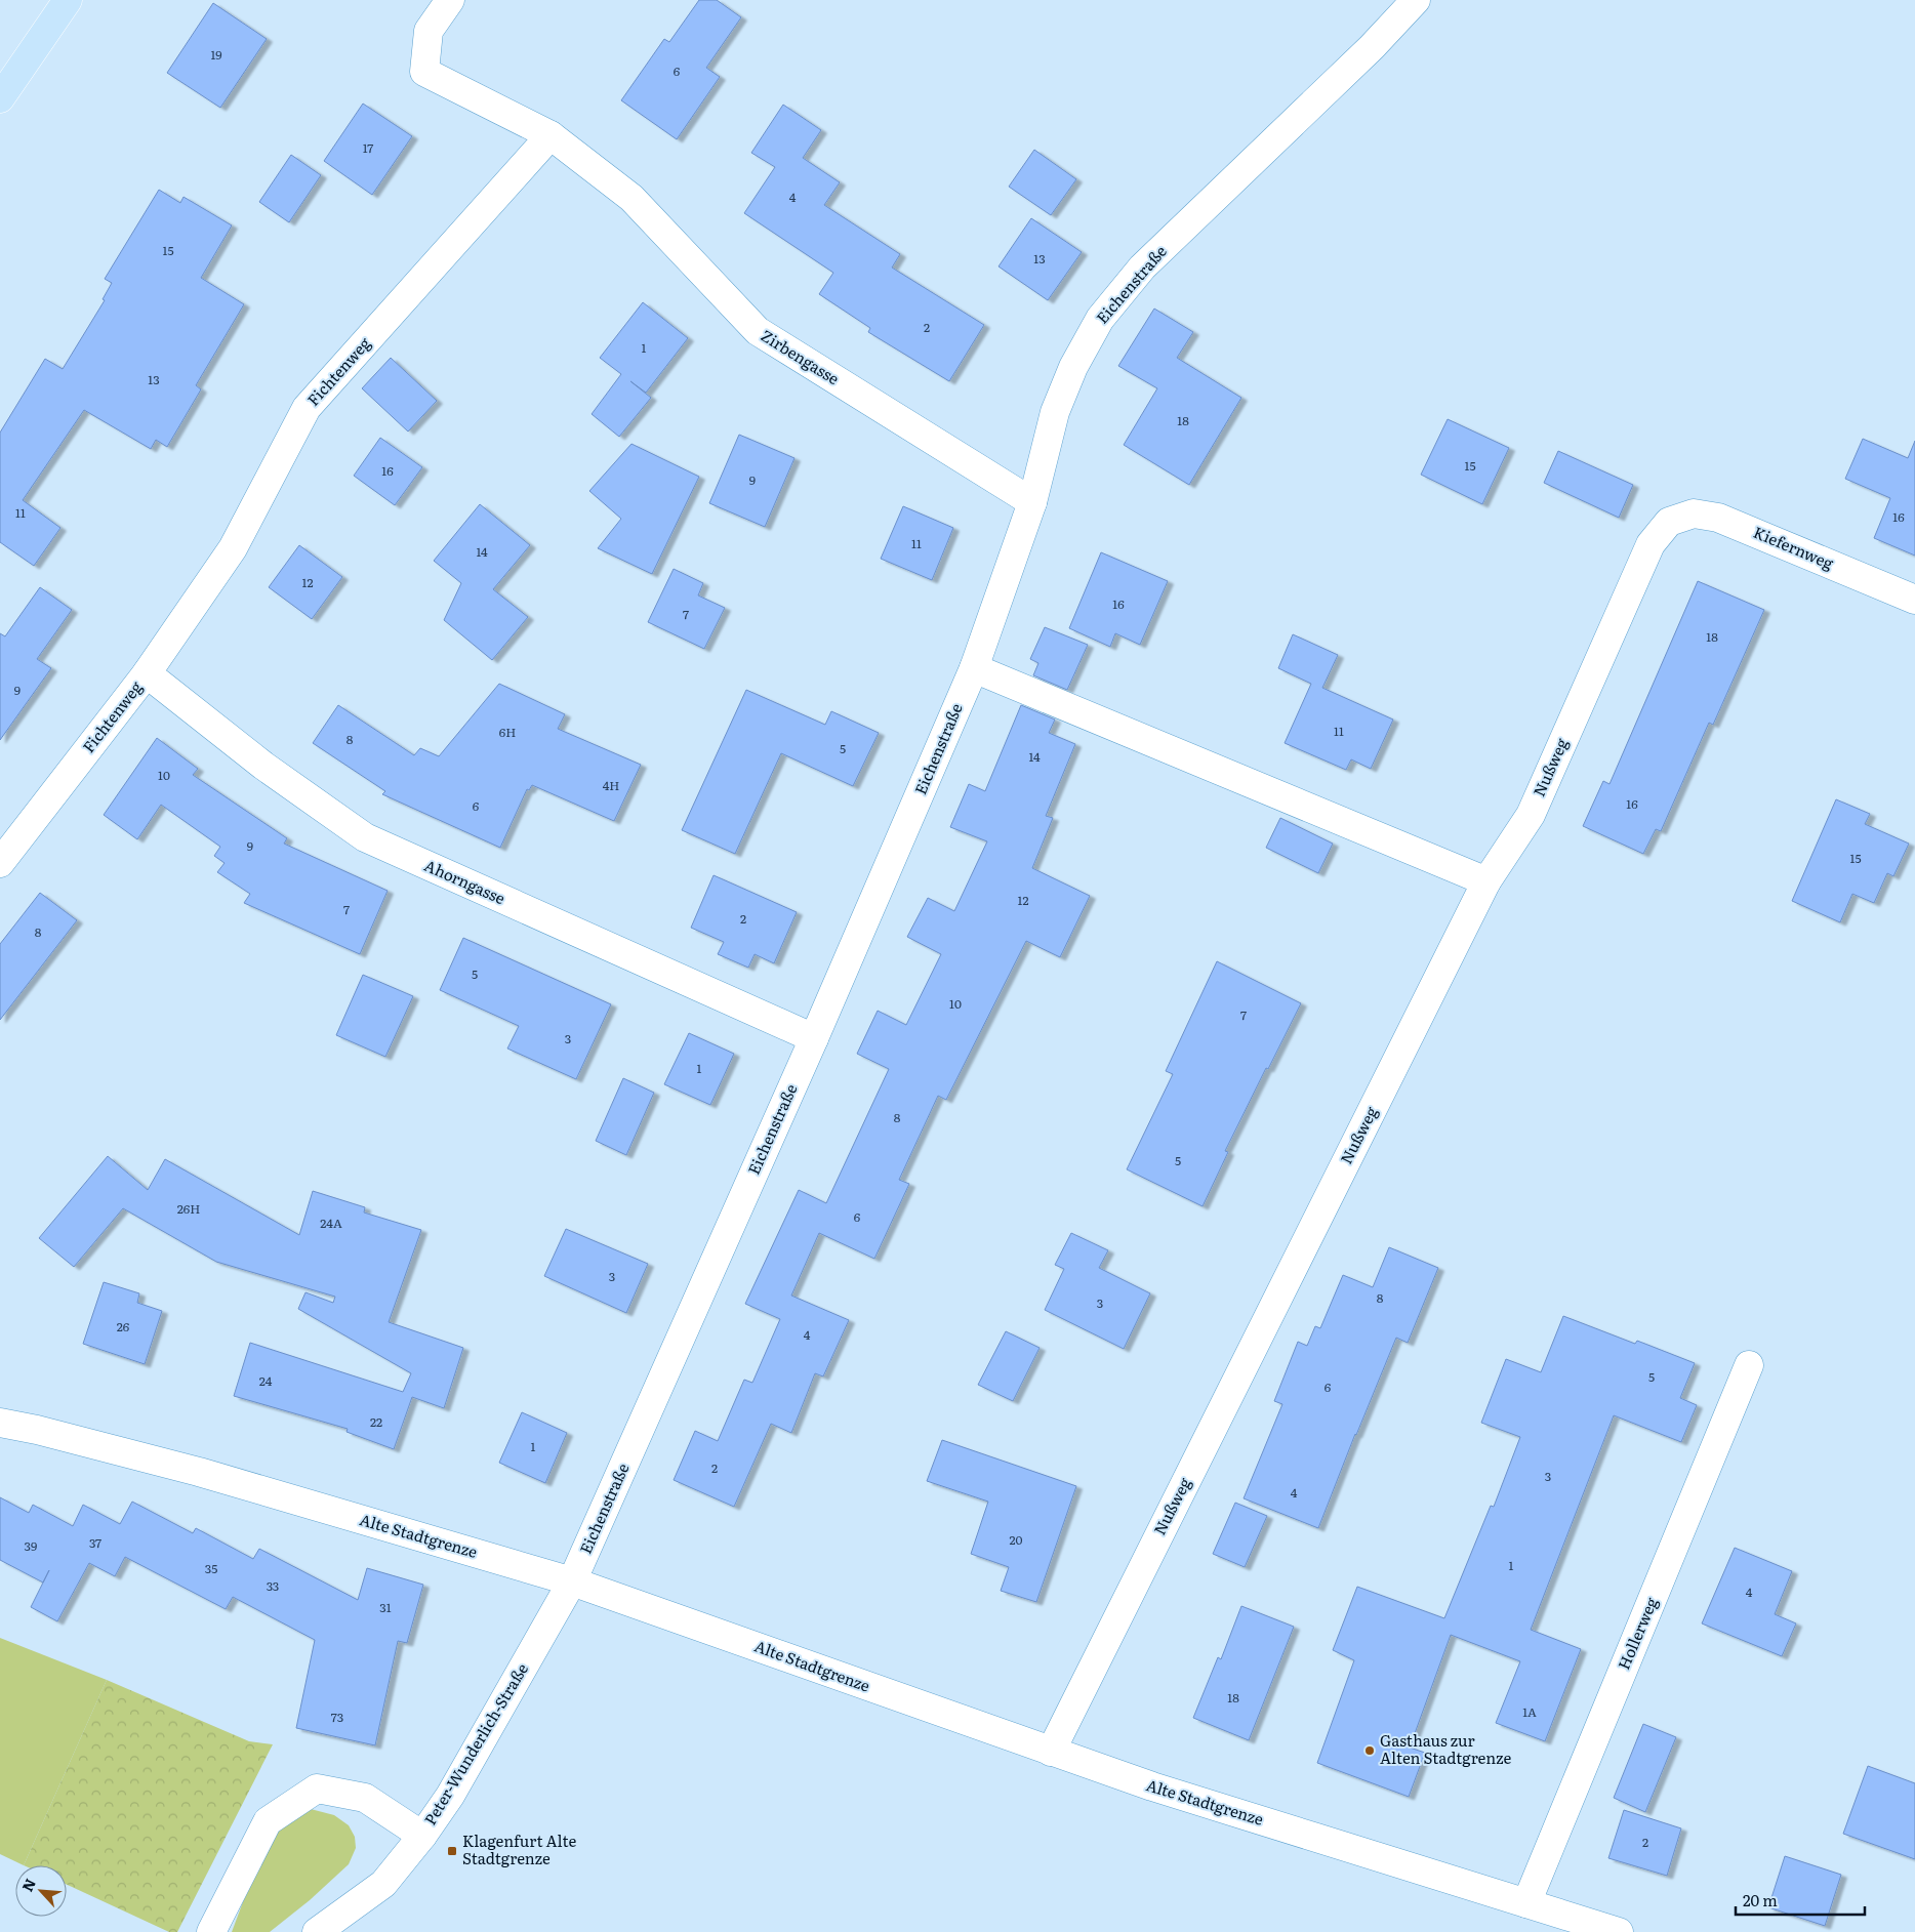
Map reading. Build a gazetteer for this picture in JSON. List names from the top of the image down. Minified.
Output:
{"streets":{"street":["Eichenstraße","Zirbengasse","Fichtenweg","Kiefernweg","Nußweg","Ahorngasse","Alte Stadtgrenze","Hollerweg","Peter-Wunderlich-Straße"]},"crossings":[["Eichenstraße","Zirbengasse"],["Eichenstraße","Ahorngasse"],["Eichenstraße","Alte Stadtgrenze"],["Eichenstraße","Peter-Wunderlich-Straße"],["Zirbengasse","Fichtenweg"],["Fichtenweg","Ahorngasse"],["Kiefernweg","Nußweg"],["Nußweg","Alte Stadtgrenze"],["Alte Stadtgrenze","Hollerweg"],["Alte Stadtgrenze","Peter-Wunderlich-Straße"]],"places":{"other":["Gasthaus zur Alten Stadtgrenze"],"transit":["Klagenfurt Alte Stadtgrenze"]},"house_numbers":["19","6","17","4","15","13","2","1","13","18","15","16","9","11","16","11","14","12","16","7","18","9","11","6H","8","5","14","10","4H","16","6","9","15","12","7","2","8","5","10","7","3","1","8","5","26H","6","24A","3","8","3","26","4","5","24","6","22","1","2","3","4","20","37","39","1","35","33","4","31","18","1A","73","2"],"scale_bar":"20 m","north":"top left"}
